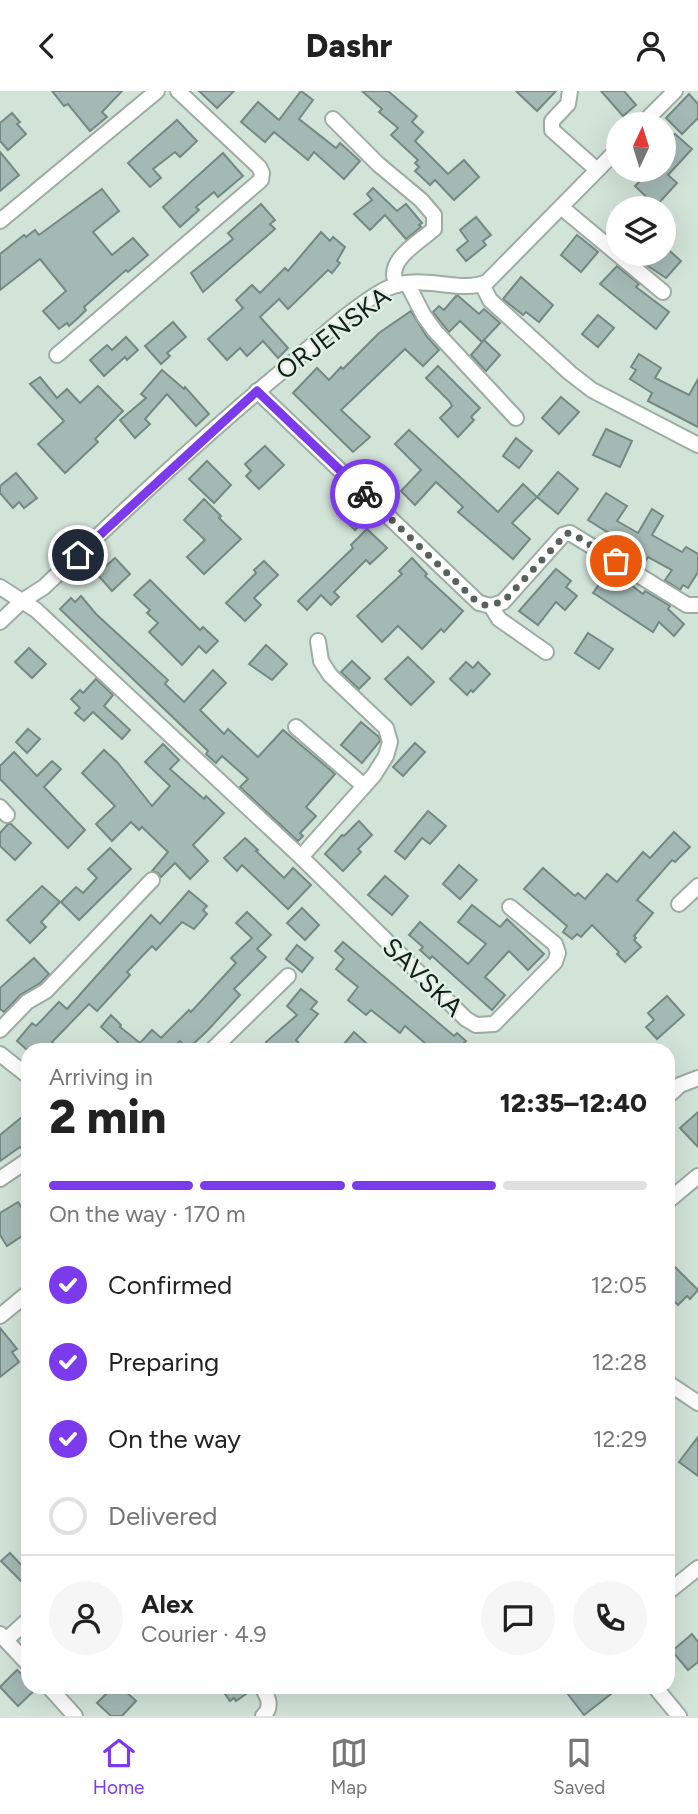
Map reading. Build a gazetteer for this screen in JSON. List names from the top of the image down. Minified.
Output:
{"streets":{"street":["ORJENSKA","SAVSKA"]},"crossings":[["ORJENSKA","SAVSKA"]],"north":"top","page":{"header":"Dashr","heading":["2 min","Arriving in","12:35–12:40"],"panel":["Alex","Courier · 4.9"],"bar":"On the way · 170 m","list":[["Confirmed","12:05"],["Preparing","12:28"],["On the way","12:29"],"Delivered"],"tabs":["Home","Map","Saved"]}}
